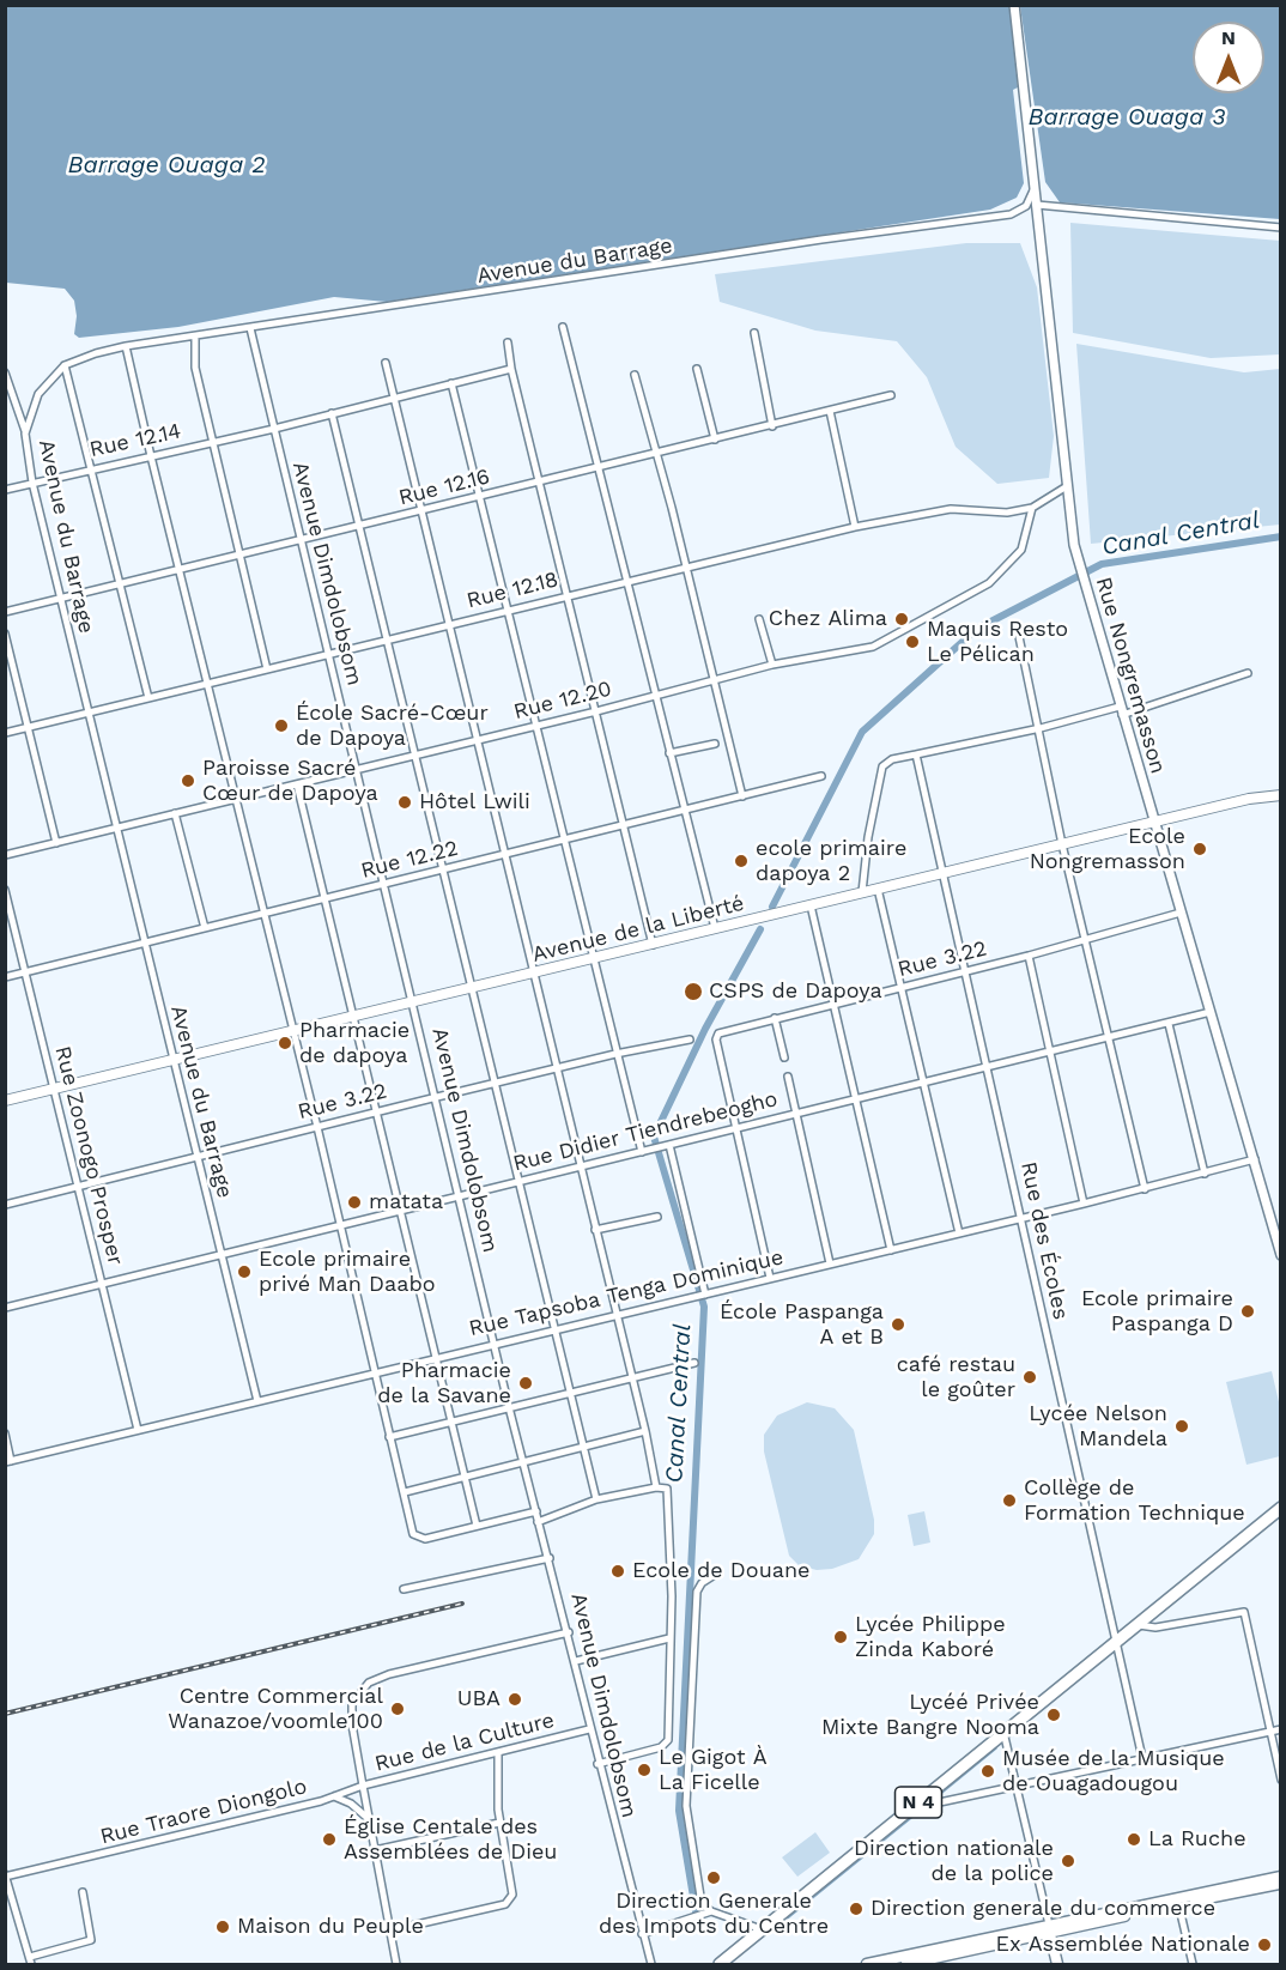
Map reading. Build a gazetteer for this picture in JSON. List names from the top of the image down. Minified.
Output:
{"streets":{"highway":["N 4"],"main road":["Avenue de la Liberté"],"street":["Avenue du Barrage","Rue 12.14","Rue 12.16","Avenue Dimdolobsom","Rue 12.18","Rue Nongremasson","Rue 12.20","Rue 12.22","Rue 3.22","Rue Didier Tiendrebeogho","Rue Zoonogo Prosper","Rue des Écoles","Rue Tapsoba Tenga Dominique","Rue de la Culture","Rue Traore Diongolo"]},"crossings":[["Avenue du Barrage","Rue 12.14"],["Avenue du Barrage","Rue 12.16"],["Avenue du Barrage","Avenue Dimdolobsom"],["Avenue du Barrage","Rue 12.18"],["Avenue du Barrage","Rue Nongremasson"],["Avenue du Barrage","Rue 12.20"],["Avenue du Barrage","Rue 12.22"],["Avenue du Barrage","Avenue de la Liberté"],["Avenue du Barrage","Rue 3.22"],["Avenue du Barrage","Rue Didier Tiendrebeogho"],["Avenue du Barrage","Rue Tapsoba Tenga Dominique"],["Rue 12.14","Avenue Dimdolobsom"],["Rue 12.16","Avenue Dimdolobsom"],["Avenue Dimdolobsom","Rue 12.18"],["Avenue Dimdolobsom","Rue 12.20"],["Avenue Dimdolobsom","Rue 12.22"],["Avenue Dimdolobsom","Avenue de la Liberté"],["Avenue Dimdolobsom","Rue 3.22"],["Avenue Dimdolobsom","Rue Didier Tiendrebeogho"],["Avenue Dimdolobsom","Rue Tapsoba Tenga Dominique"],["Avenue Dimdolobsom","Rue de la Culture"],["Rue 12.18","Rue 12.20"],["Rue Nongremasson","Avenue de la Liberté"],["Rue Nongremasson","Rue 3.22"],["Rue Nongremasson","Rue Didier Tiendrebeogho"],["Rue Nongremasson","Rue Tapsoba Tenga Dominique"],["Rue 12.22","Rue Zoonogo Prosper"],["Avenue de la Liberté","Rue Zoonogo Prosper"],["Avenue de la Liberté","Rue des Écoles"],["Rue 3.22","Rue Didier Tiendrebeogho"],["Rue 3.22","Rue Zoonogo Prosper"],["Rue 3.22","Rue des Écoles"],["Rue Didier Tiendrebeogho","Rue Zoonogo Prosper"],["Rue Didier Tiendrebeogho","Rue des Écoles"],["Rue Zoonogo Prosper","Rue Tapsoba Tenga Dominique"],["Rue des Écoles","Rue Tapsoba Tenga Dominique"],["Rue des Écoles","N 4"],["Rue de la Culture","Rue Traore Diongolo"]],"water":["Barrage Ouaga 3","Barrage Ouaga 2","Canal Central"],"places":["Chez Alima","Maquis Resto Le Pélican","École Sacré-Cœur de Dapoya","Paroisse Sacré Cœur de Dapoya","Hôtel Lwili","Ecole Nongremasson","ecole primaire dapoya 2","CSPS de Dapoya","Pharmacie de dapoya","matata","Ecole primaire privé Man Daabo","Ecole primaire Paspanga D","École Paspanga A et B","café restau le goûter","Pharmacie de la Savane","Lycée Nelson Mandela","Collège de Formation Technique","Ecole de Douane","Lycée Philippe Zinda Kaboré","UBA","Centre Commercial Wanazoe/voomle100","Lycéé Privée Mixte Bangre Nooma","Le Gigot À La Ficelle","Musée de la Musique de Ouagadougou","Église Centale des Assemblées de Dieu","La Ruche","Direction nationale de la police","Direction Generale des Impots du Centre","Direction generale du commerce","Maison du Peuple","Ex Assemblée Nationale"],"north":"top"}
